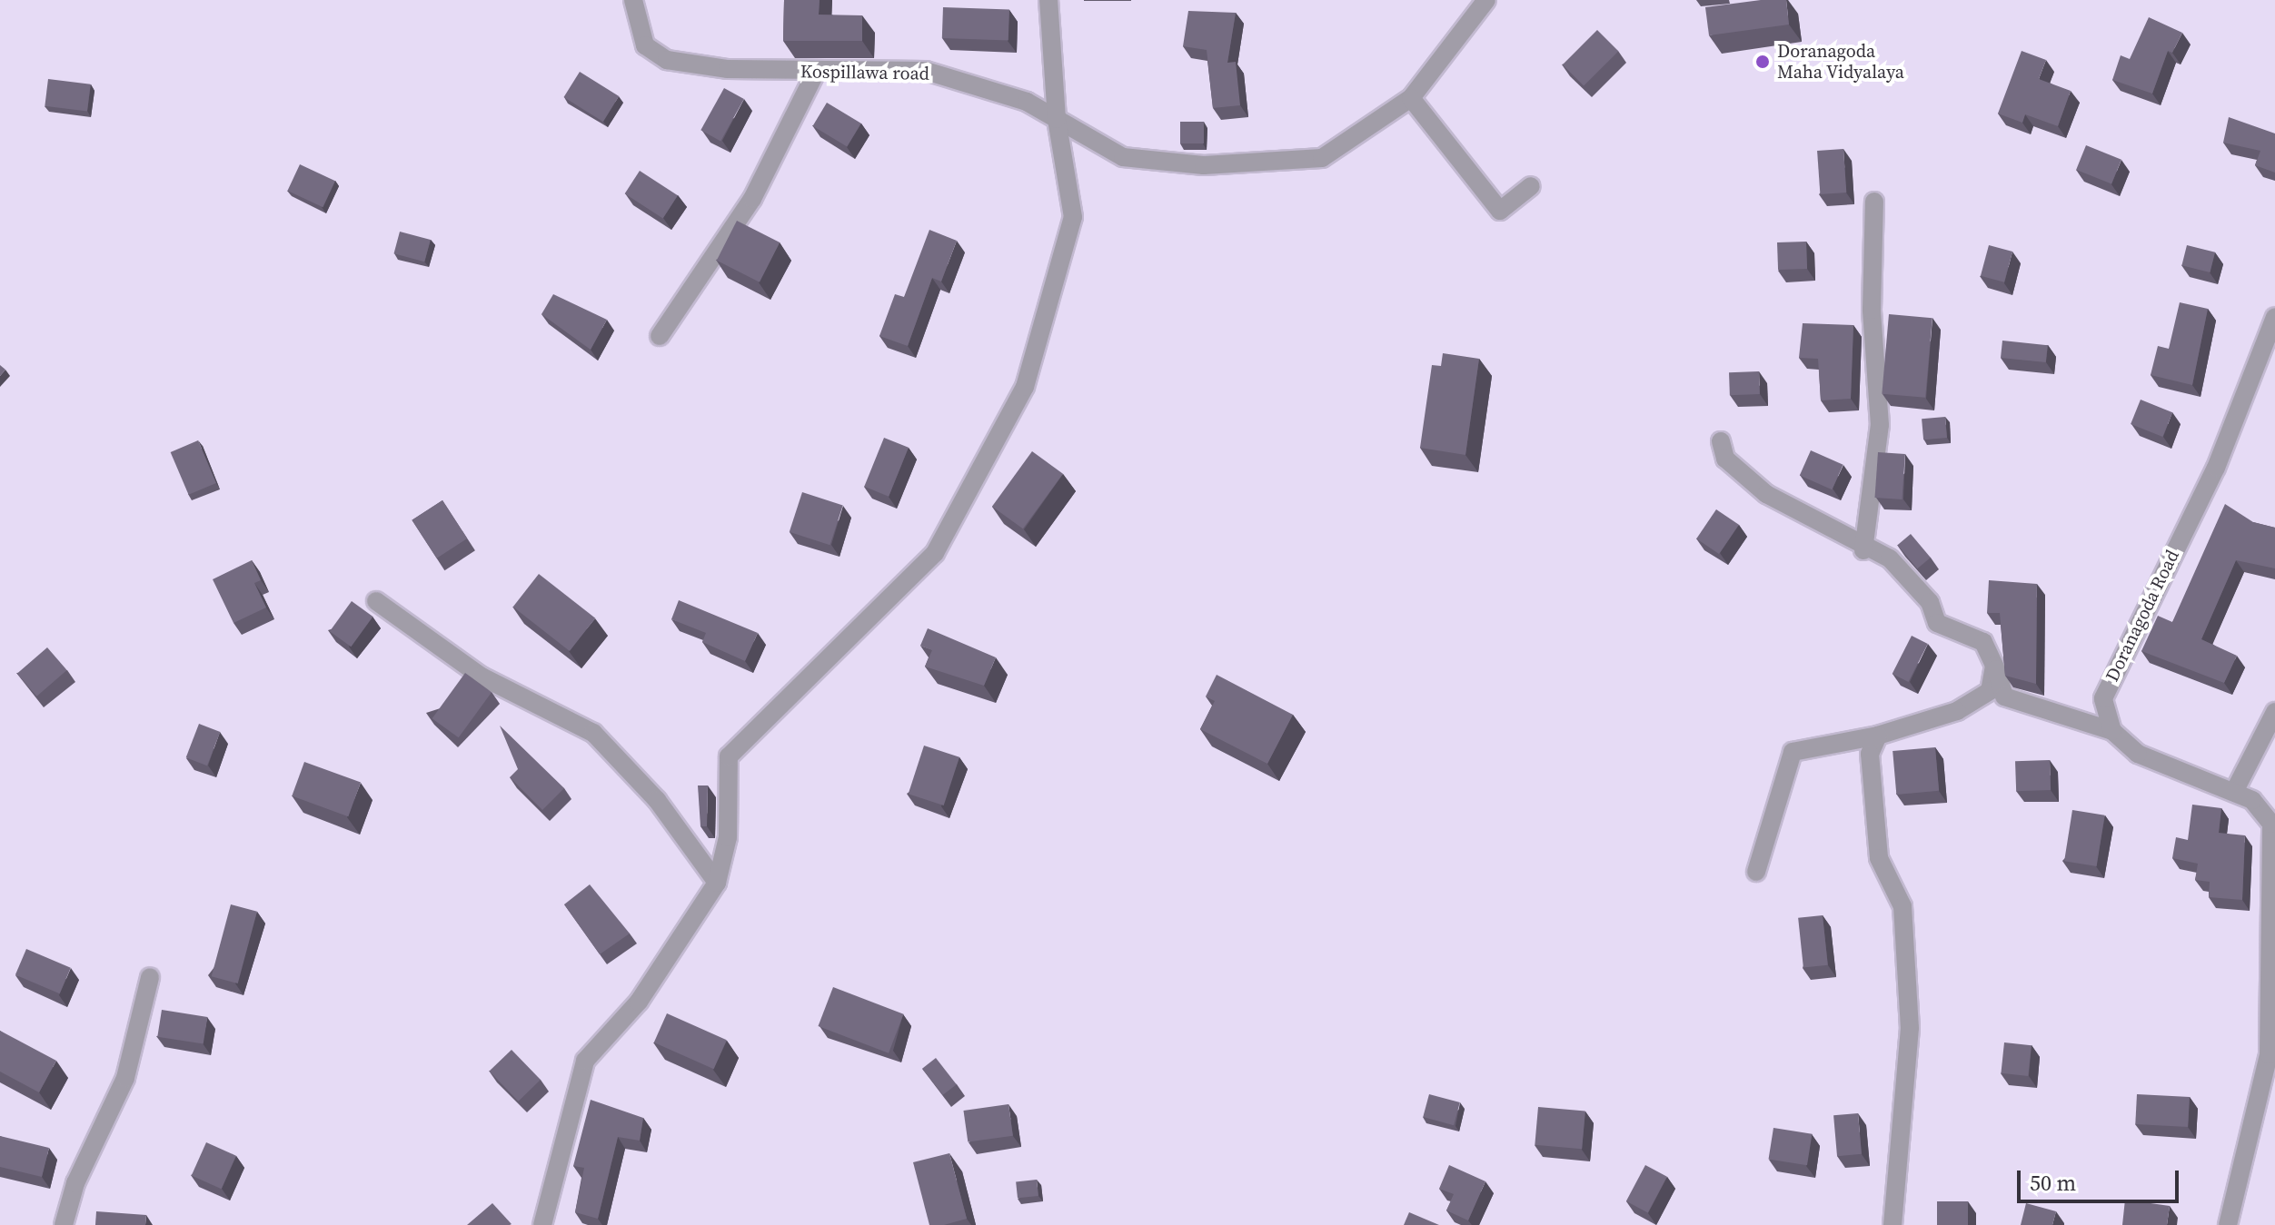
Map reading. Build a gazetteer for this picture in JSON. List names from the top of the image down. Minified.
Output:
{"streets":{"street":["Kospillawa road","Doranagoda Road"]},"places":["Doranagoda Maha Vidyalaya"],"scale_bar":"50 m"}
